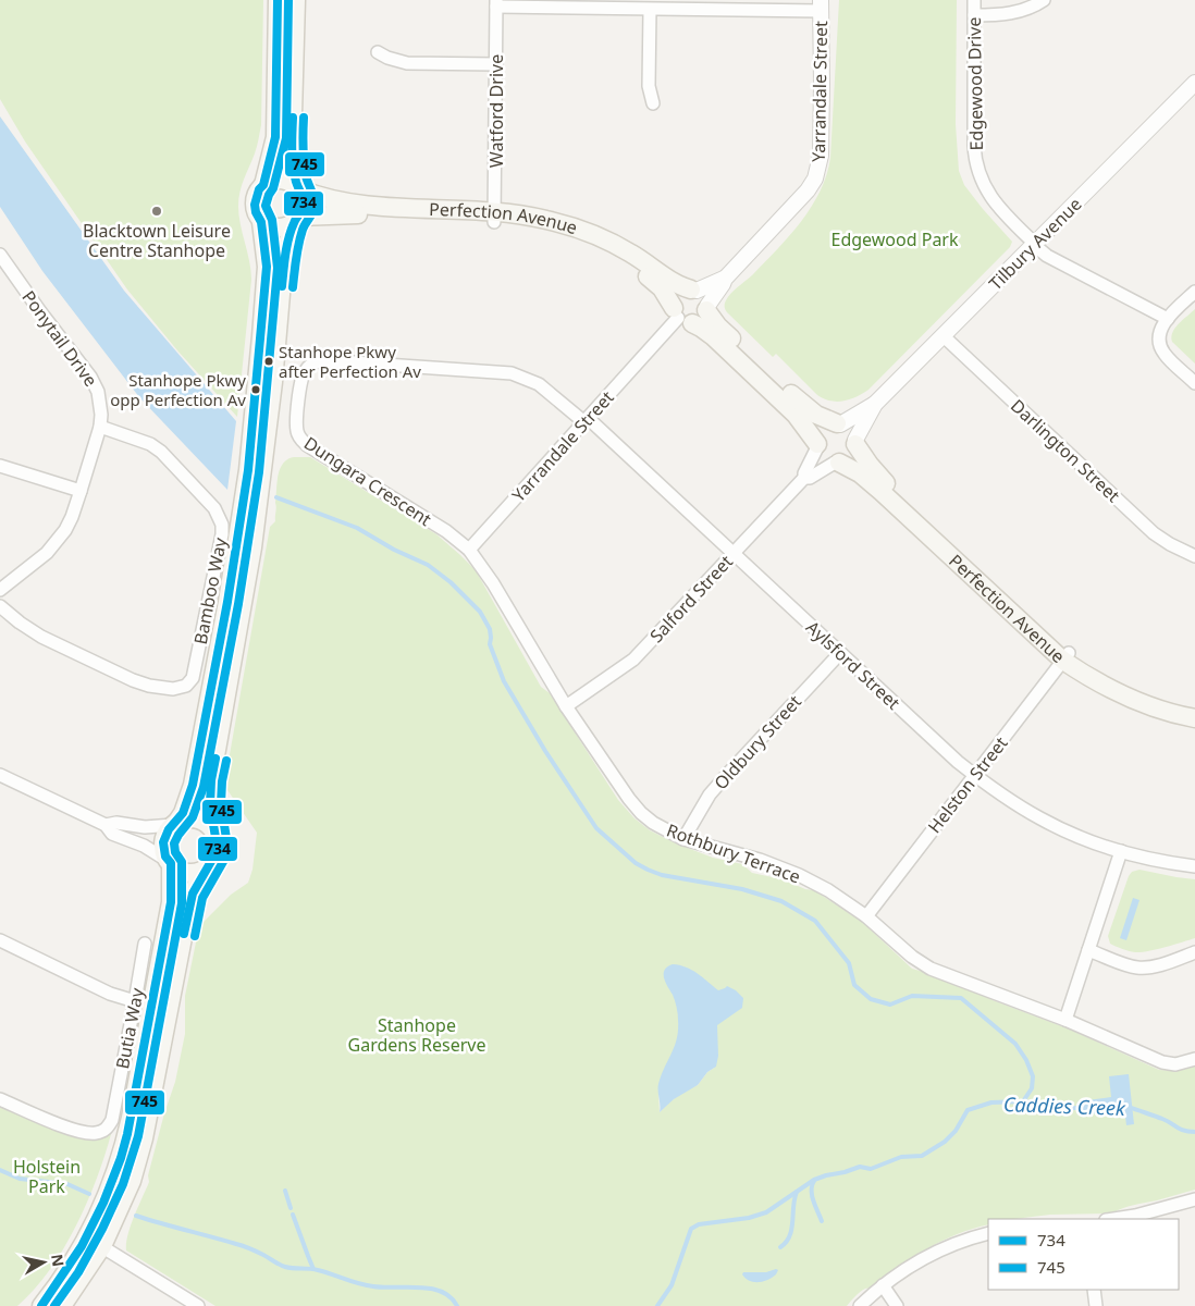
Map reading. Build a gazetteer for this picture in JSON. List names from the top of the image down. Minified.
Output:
{"streets":{"main road":["Perfection Avenue"],"street":["Edgewood Drive","Yarrandale Street","Watford Drive","Tilbury Avenue","Ponytail Drive","Darlington Street","Dungara Crescent","Bamboo Way","Salford Street","Aylsford Street","Oldbury Street","Helston Street","Rothbury Terrace","Butia Way"]},"crossings":[["Edgewood Drive","Tilbury Avenue"],["Yarrandale Street","Perfection Avenue"],["Yarrandale Street","Dungara Crescent"],["Yarrandale Street","Rothbury Terrace"],["Watford Drive","Perfection Avenue"],["Perfection Avenue","Tilbury Avenue"],["Perfection Avenue","Salford Street"],["Perfection Avenue","Helston Street"],["Tilbury Avenue","Darlington Street"],["Tilbury Avenue","Salford Street"],["Ponytail Drive","Bamboo Way"],["Dungara Crescent","Salford Street"],["Dungara Crescent","Aylsford Street"],["Dungara Crescent","Rothbury Terrace"],["Salford Street","Aylsford Street"],["Salford Street","Rothbury Terrace"],["Aylsford Street","Oldbury Street"],["Aylsford Street","Helston Street"],["Oldbury Street","Rothbury Terrace"],["Helston Street","Rothbury Terrace"]],"water":["Caddies Creek"],"parks":["Edgewood Park","Stanhope Gardens Reserve","Holstein Park"],"places":["Blacktown Leisure Centre Stanhope","Stanhope Pkwy after Perfection Av","Stanhope Pkwy opp Perfection Av"],"lines":["transit line 734","transit line 745"],"legend":["734","745"],"north":"right"}
